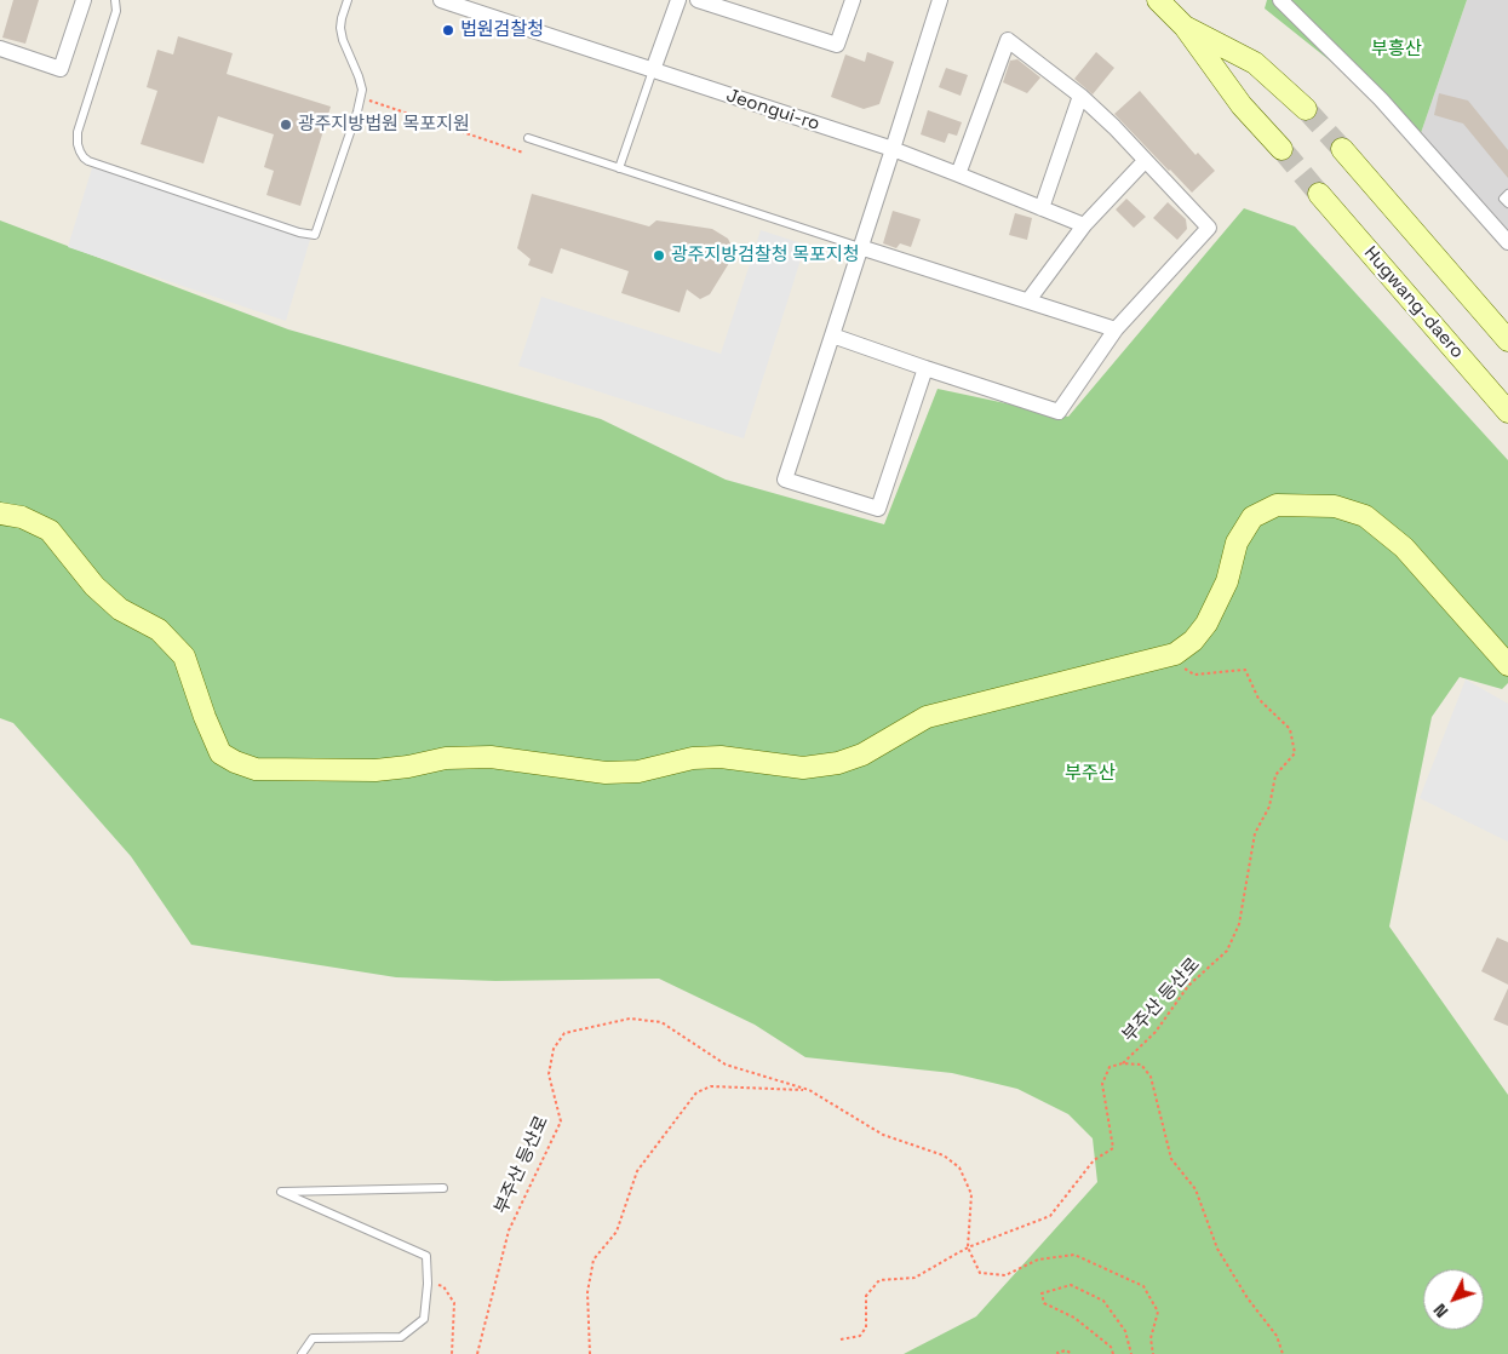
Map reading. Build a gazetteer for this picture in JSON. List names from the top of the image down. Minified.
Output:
{"streets":{"street":["Jeongui-ro","Hugwang-daero"],"path":["부주산 등산로"]},"parks":["부흥산","부주산"],"places":["법원검찰청","광주지방법원 목포지원","광주지방검찰청 목포지청"],"north":"bottom left"}
